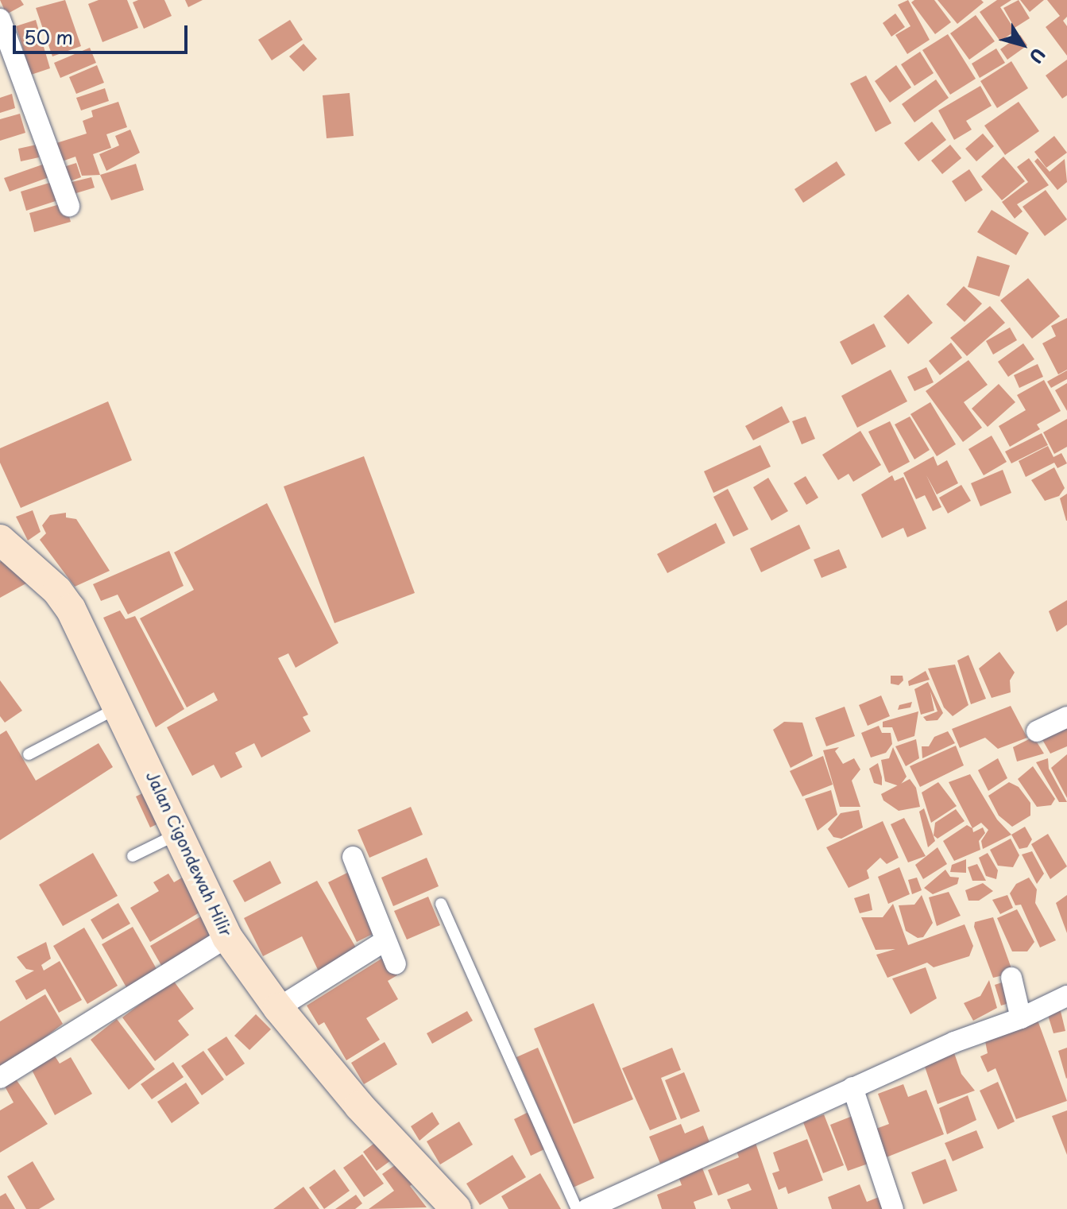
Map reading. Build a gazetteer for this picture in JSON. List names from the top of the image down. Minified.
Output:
{"streets":{"street":["Jalan Cigondewah Hilir"]},"scale_bar":"50 m","north":"bottom right"}
